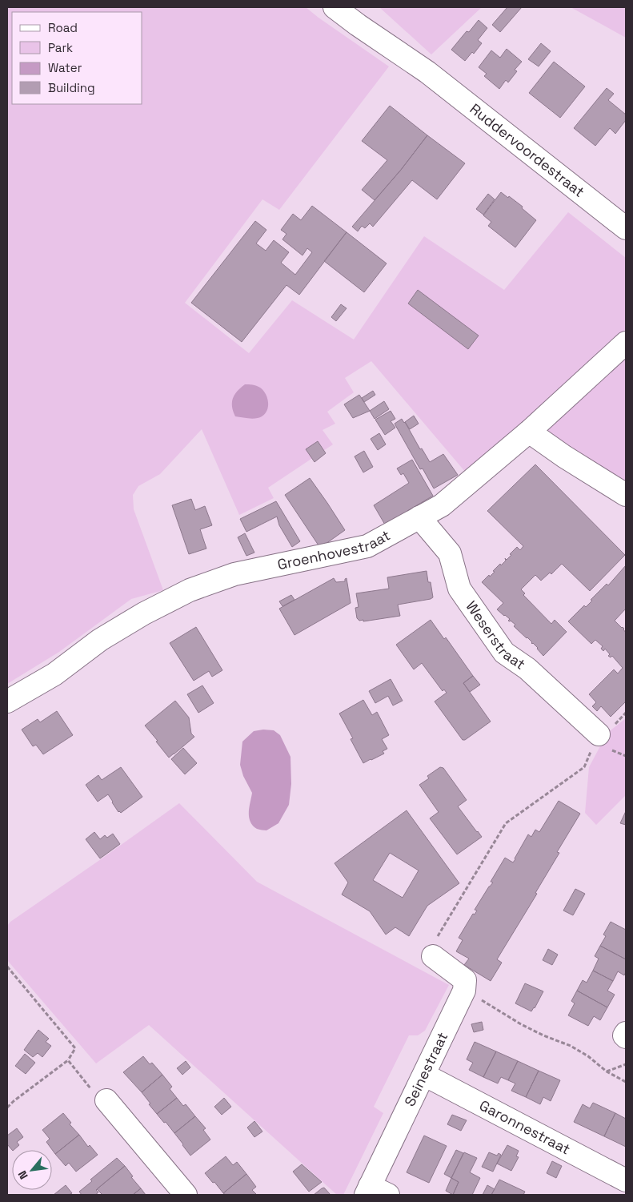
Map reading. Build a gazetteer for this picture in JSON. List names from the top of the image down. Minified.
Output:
{"streets":{"street":["Ruddervoordestraat","Groenhovestraat","Weserstraat","Seinestraat","Garonnestraat"]},"crossings":[["Groenhovestraat","Weserstraat"],["Seinestraat","Garonnestraat"]],"legend":["Road","Park","Water","Building"],"north":"bottom left"}
